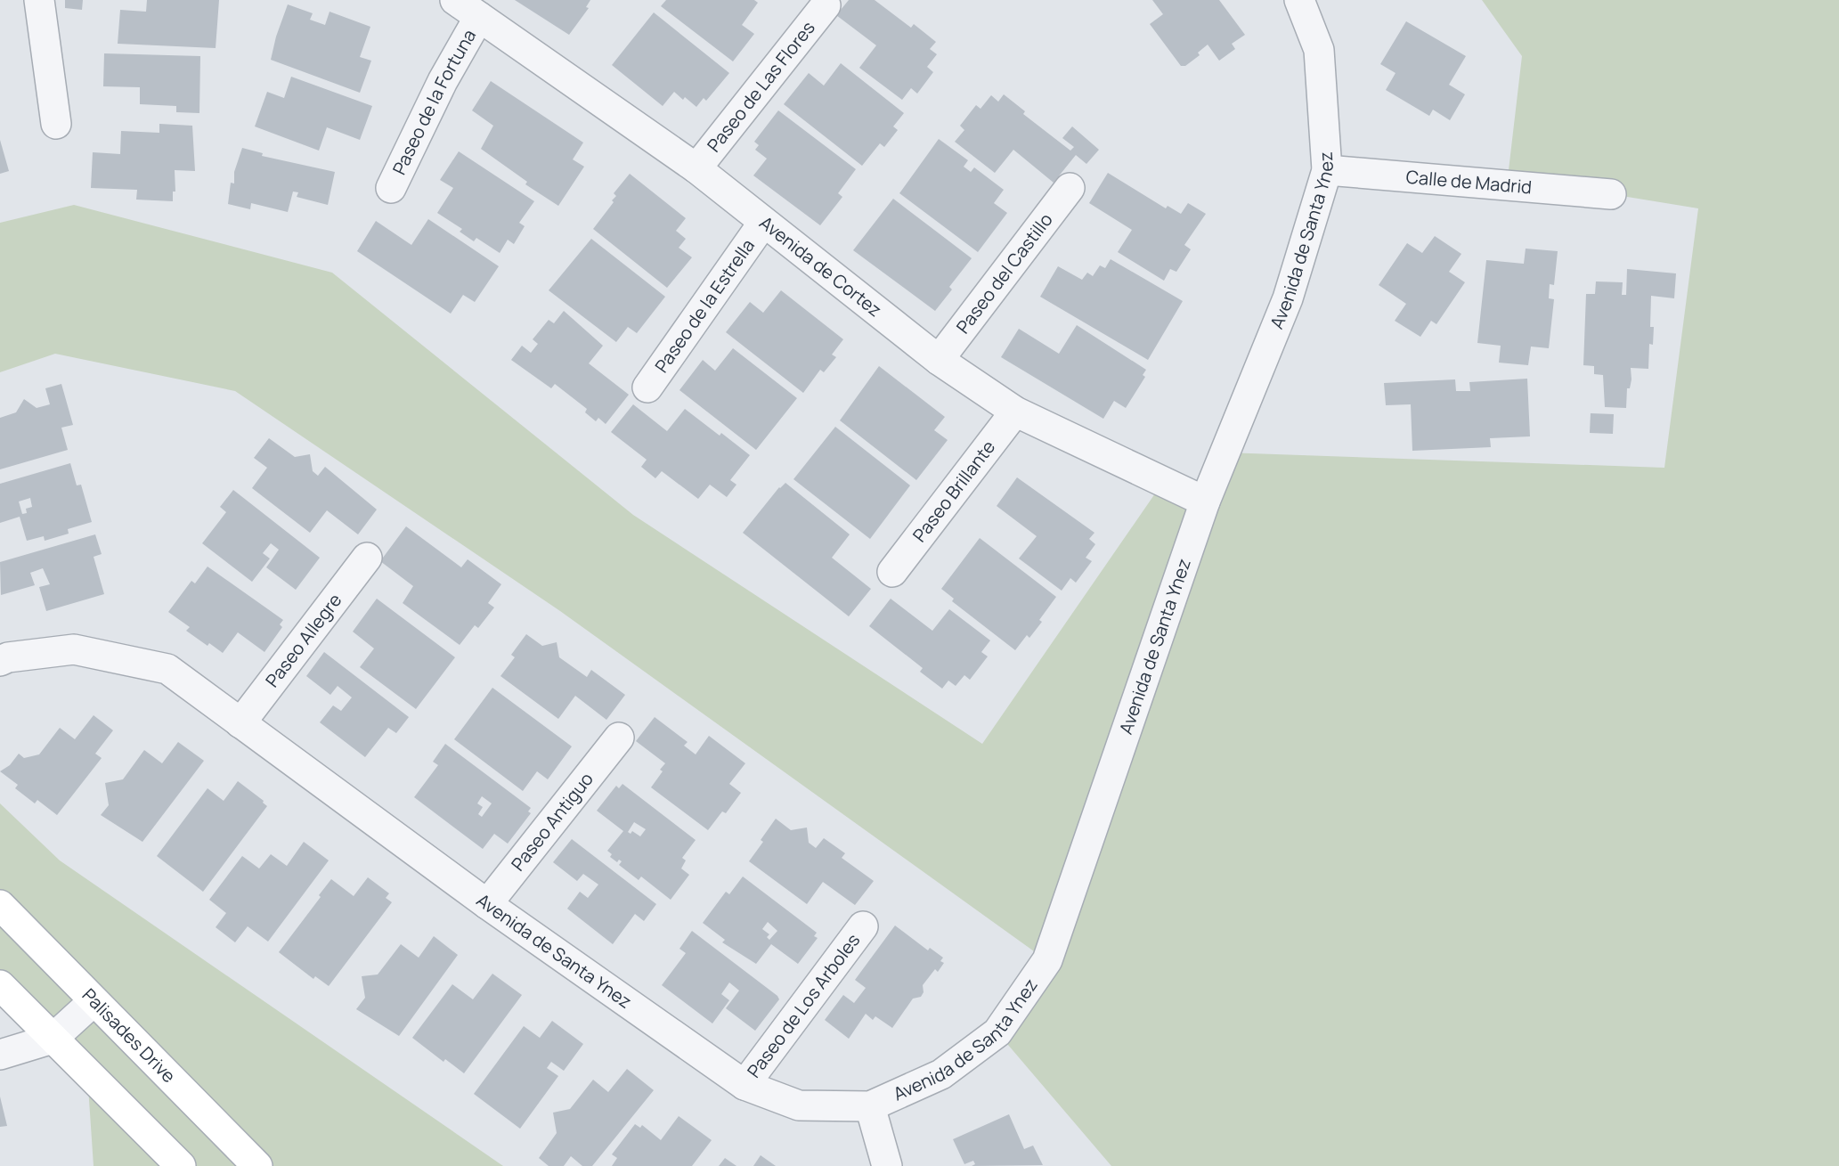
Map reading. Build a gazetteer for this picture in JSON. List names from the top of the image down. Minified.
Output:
{"streets":{"street":["Paseo de Las Flores","Paseo de la Fortuna","Calle de Madrid","Avenida de Santa Ynez","Avenida de Cortez","Paseo del Castillo","Paseo de la Estrella","Paseo Brillante","Paseo Allegre","Paseo Antiguo","Paseo de Los Arboles","Palisades Drive"]},"crossings":[["Paseo de Las Flores","Avenida de Cortez"],["Paseo de la Fortuna","Avenida de Cortez"],["Calle de Madrid","Avenida de Santa Ynez"],["Avenida de Santa Ynez","Avenida de Cortez"],["Avenida de Santa Ynez","Paseo Allegre"],["Avenida de Santa Ynez","Paseo Antiguo"],["Avenida de Santa Ynez","Paseo de Los Arboles"],["Avenida de Cortez","Paseo del Castillo"],["Avenida de Cortez","Paseo de la Estrella"],["Avenida de Cortez","Paseo Brillante"]]}
